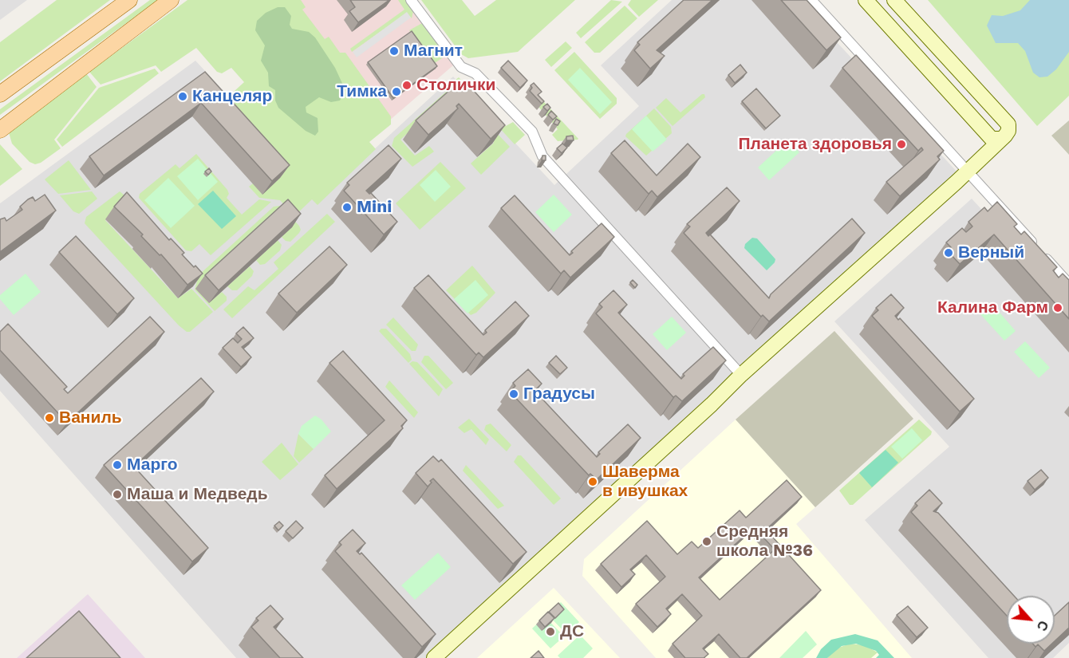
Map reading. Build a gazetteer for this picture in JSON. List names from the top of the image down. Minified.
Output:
{"places":["Магнит","Столички","Тимка","Канцеляр","Планета здоровья","Mini","Верный","Калина Фарм","Градусы","Ваниль","Марго","Шаверма в ивушках","Маша и Медведь","Средняя школа №36","ДС"],"north":"bottom right"}
